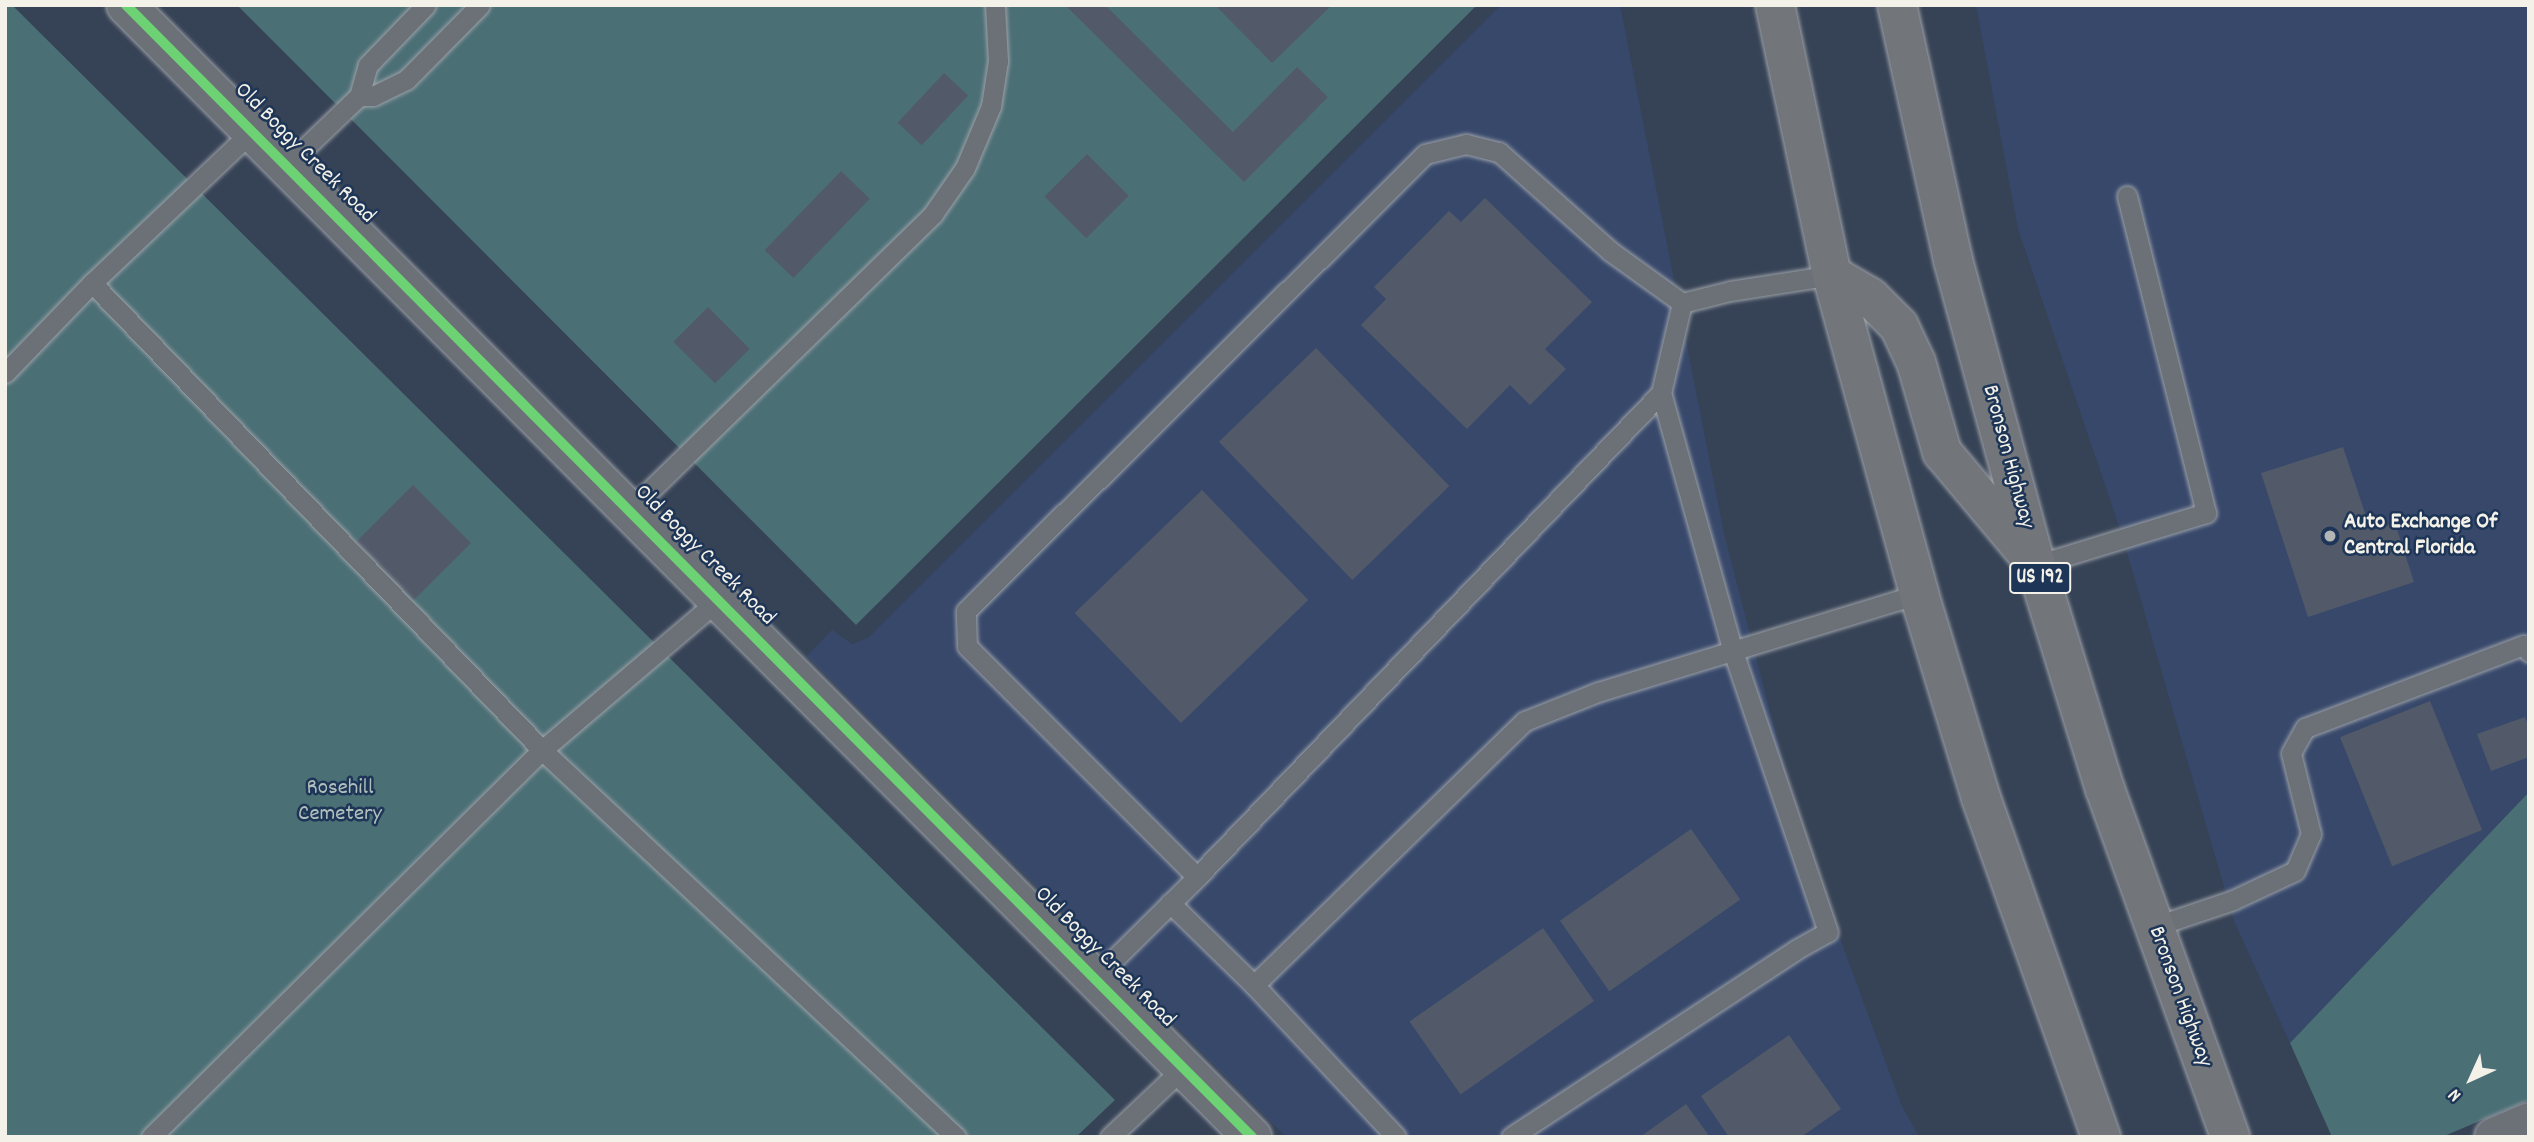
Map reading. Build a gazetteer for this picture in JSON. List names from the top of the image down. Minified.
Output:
{"streets":{"highway":["Bronson Highway","US 192"],"street":["Old Boggy Creek Road"]},"parks":["Rosehill Cemetery"],"places":["Auto Exchange Of Central Florida"],"north":"bottom left"}
